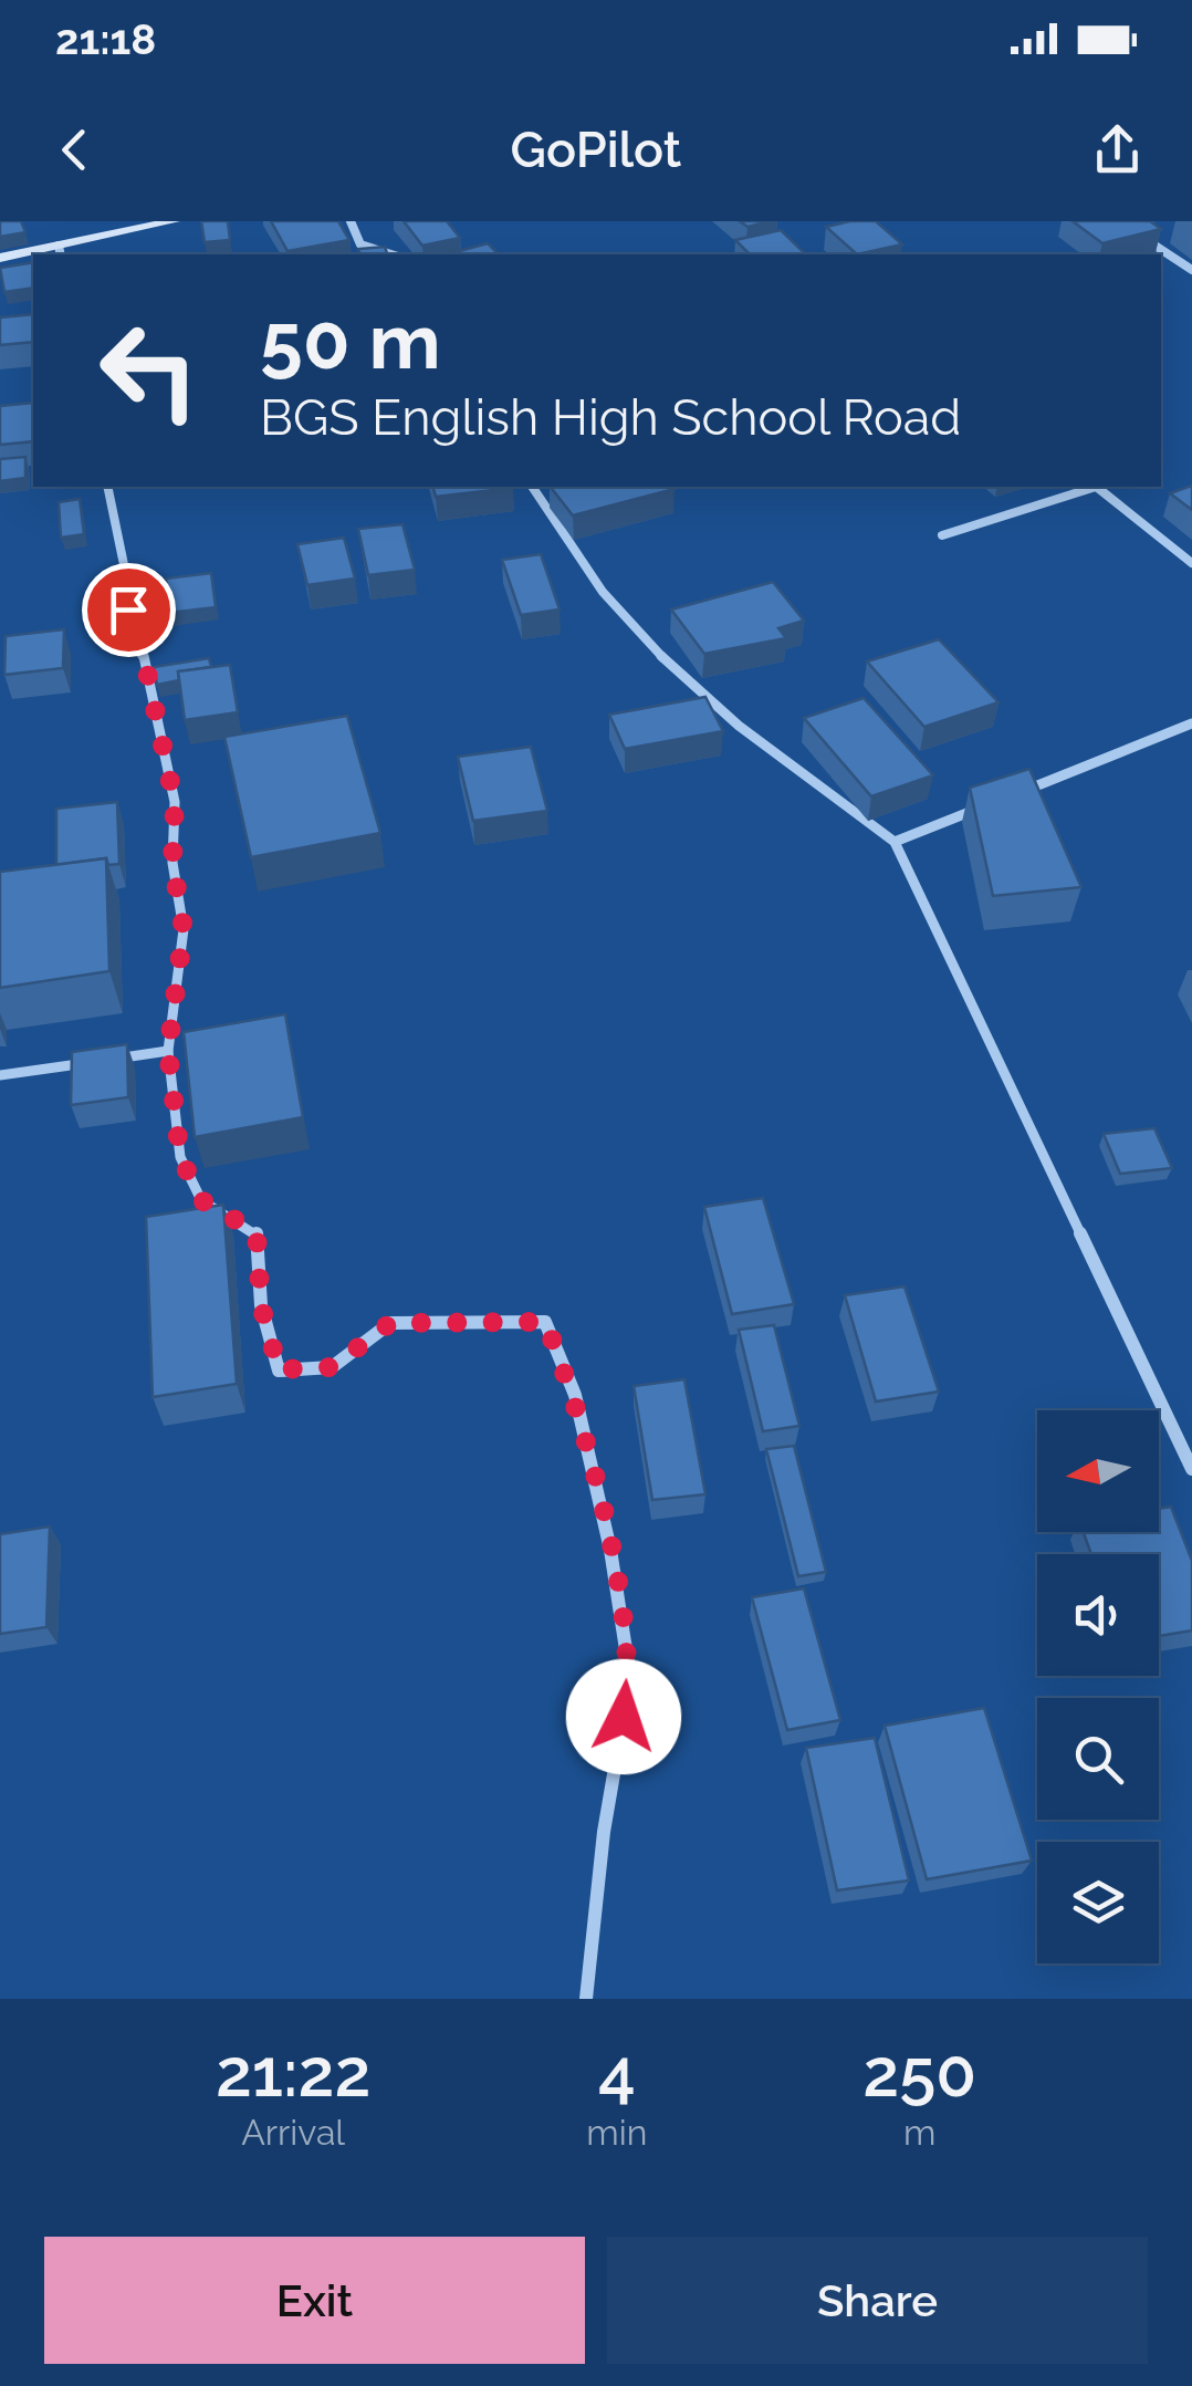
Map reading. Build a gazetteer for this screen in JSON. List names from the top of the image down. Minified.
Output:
{"north":"left","page":{"status":"21:18","header":"GoPilot","turn":["50 m","BGS English High School Road"],"eta":["21:22","Arrival","4","min","250","m"],"buttons":["Exit","Share"]}}
